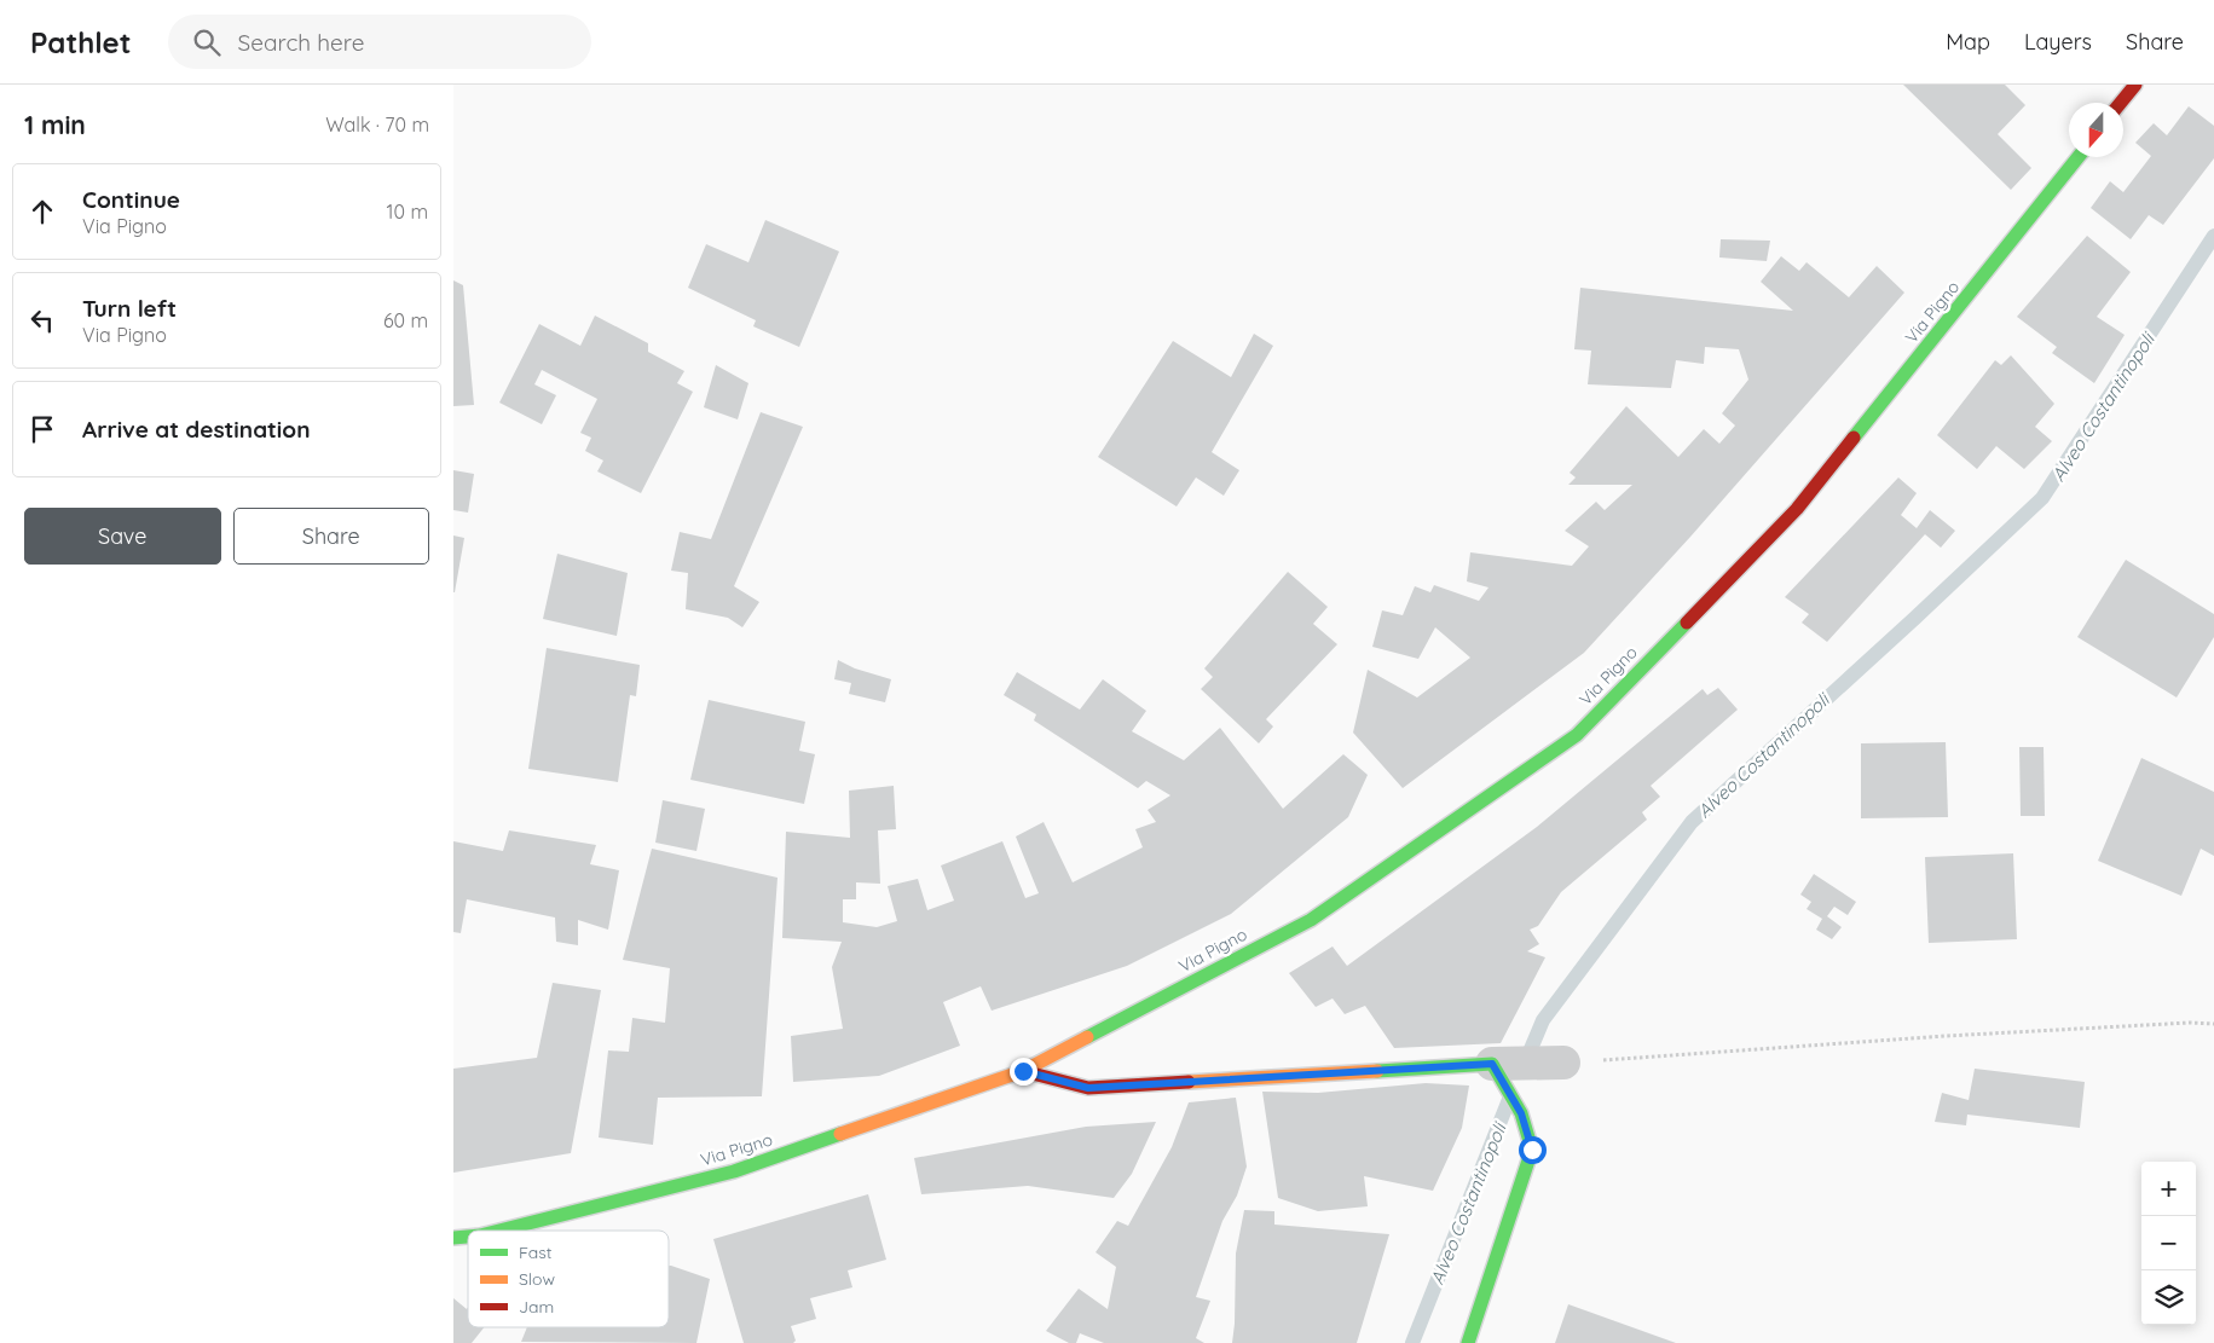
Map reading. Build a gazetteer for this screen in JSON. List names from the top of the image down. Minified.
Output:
{"streets":{"street":["Via Pigno"]},"water":["Alveo Costantinopoli"],"legend":["Fast","Slow","Jam"],"north":"bottom","page":{"header":"Pathlet","search":"Search here","nav":["Map","Layers","Share"],"heading":["1 min","Walk · 70 m"],"list":[["Continue","Via Pigno","10 m"],["Turn left","Via Pigno","60 m"],"Arrive at destination"],"buttons":["Save","Share"],"map_buttons":["+","−"]}}
